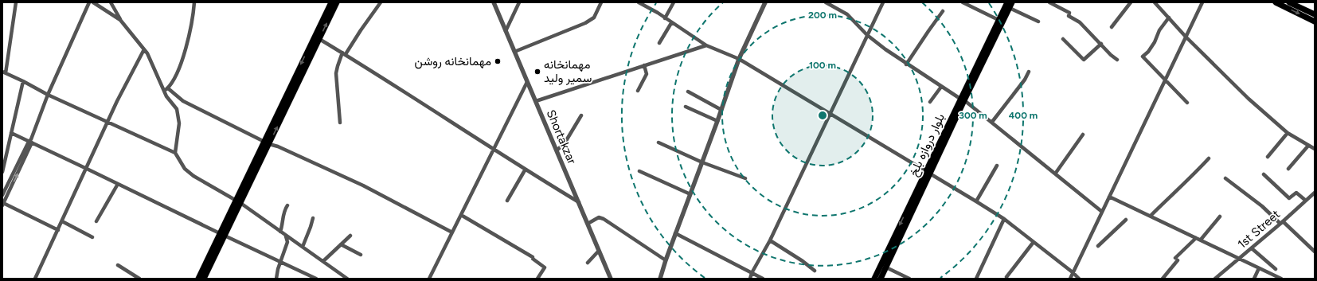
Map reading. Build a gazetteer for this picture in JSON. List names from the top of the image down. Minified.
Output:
{"streets":{"main road":["بلوار دروازه بلخ"],"street":["Shortakzar","1st Street"]},"places":["مهمانخانه روشن","مهمانخانه سمیر ولید"],"rings":["200 m","100 m","300 m","400 m"]}
